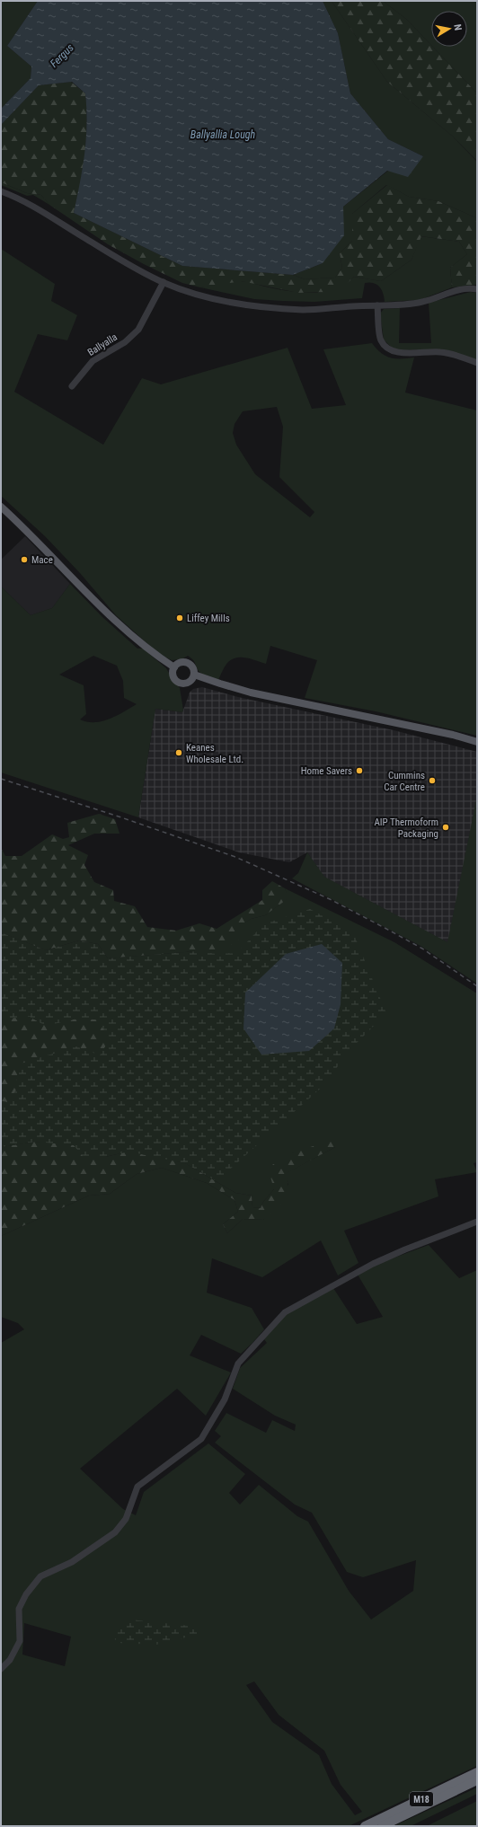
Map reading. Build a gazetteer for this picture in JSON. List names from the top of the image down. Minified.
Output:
{"streets":{"highway":["M18"],"street":["Ballyalla"]},"water":["Fergus","Ballyallia Lough"],"places":["Mace","Liffey Mills","Keanes Wholesale Ltd.","Home Savers","Cummins Car Centre","AIP Thermoform Packaging"],"north":"right"}
